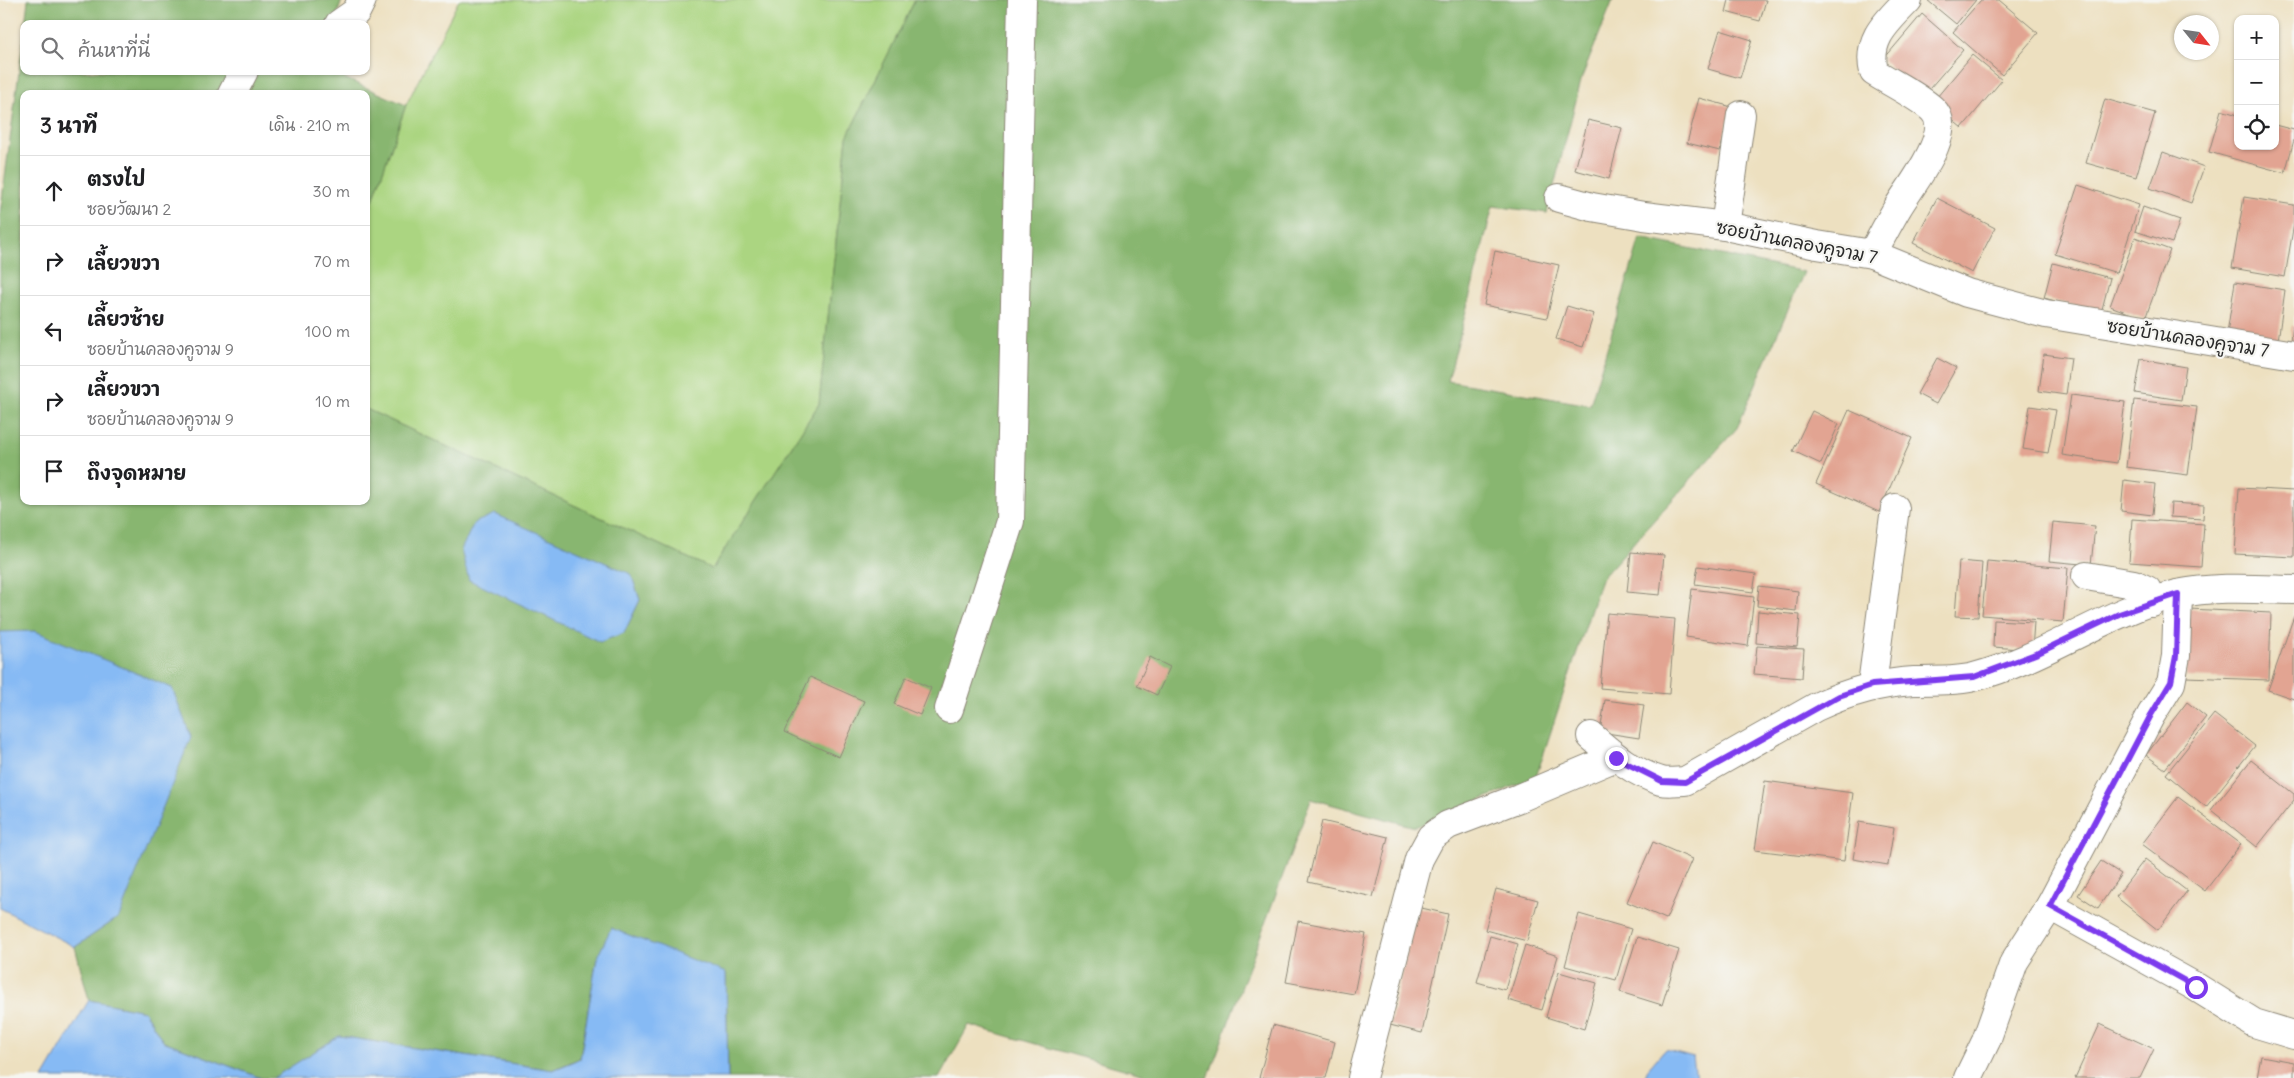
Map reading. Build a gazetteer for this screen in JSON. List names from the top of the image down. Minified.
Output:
{"streets":{"street":["ซอยบ้านคลองคูจาม 7"]},"north":"bottom right","page":{"map_buttons":["+","−"],"search":"ค้นหาที่นี่","heading":["3 นาที","เดิน · 210 m"],"list":[["ตรงไป","ซอยวัฒนา 2","30 m"],["เลี้ยวขวา","70 m"],["เลี้ยวซ้าย","ซอยบ้านคลองคูจาม 9","100 m"],["เลี้ยวขวา","ซอยบ้านคลองคูจาม 9","10 m"],"ถึงจุดหมาย"]}}
